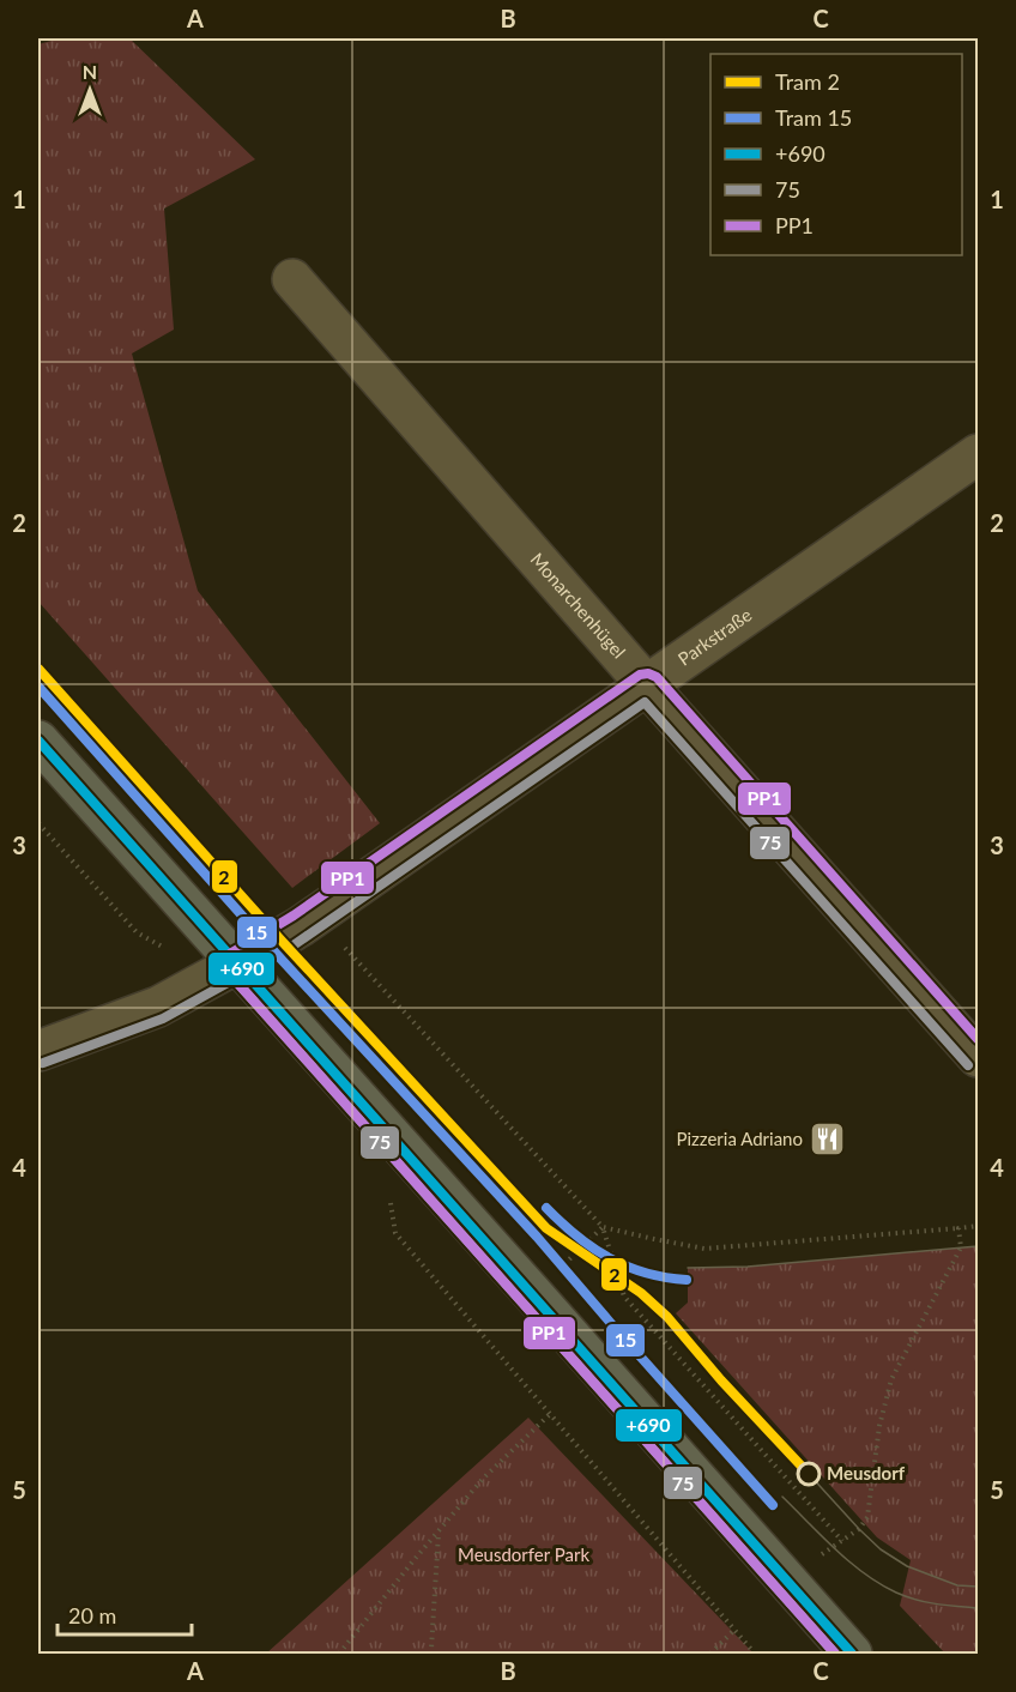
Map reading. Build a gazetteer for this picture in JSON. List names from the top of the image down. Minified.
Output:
{"streets":{"street":["Monarchenhügel","Parkstraße"]},"crossings":[["Monarchenhügel","Parkstraße"]],"parks":["Meusdorfer Park"],"places":{"restaurant":["Pizzeria Adriano"],"other":["Meusdorf"]},"lines":["tram line 2","transit line PP1","tram line 15","transit line 75","transit line +690"],"legend":["Tram 2","Tram 15","+690","75","PP1"],"scale_bar":"20 m","north":"top","grid":{"columns":["A","B","C"],"rows":["1","2","3","4","5"]}}
